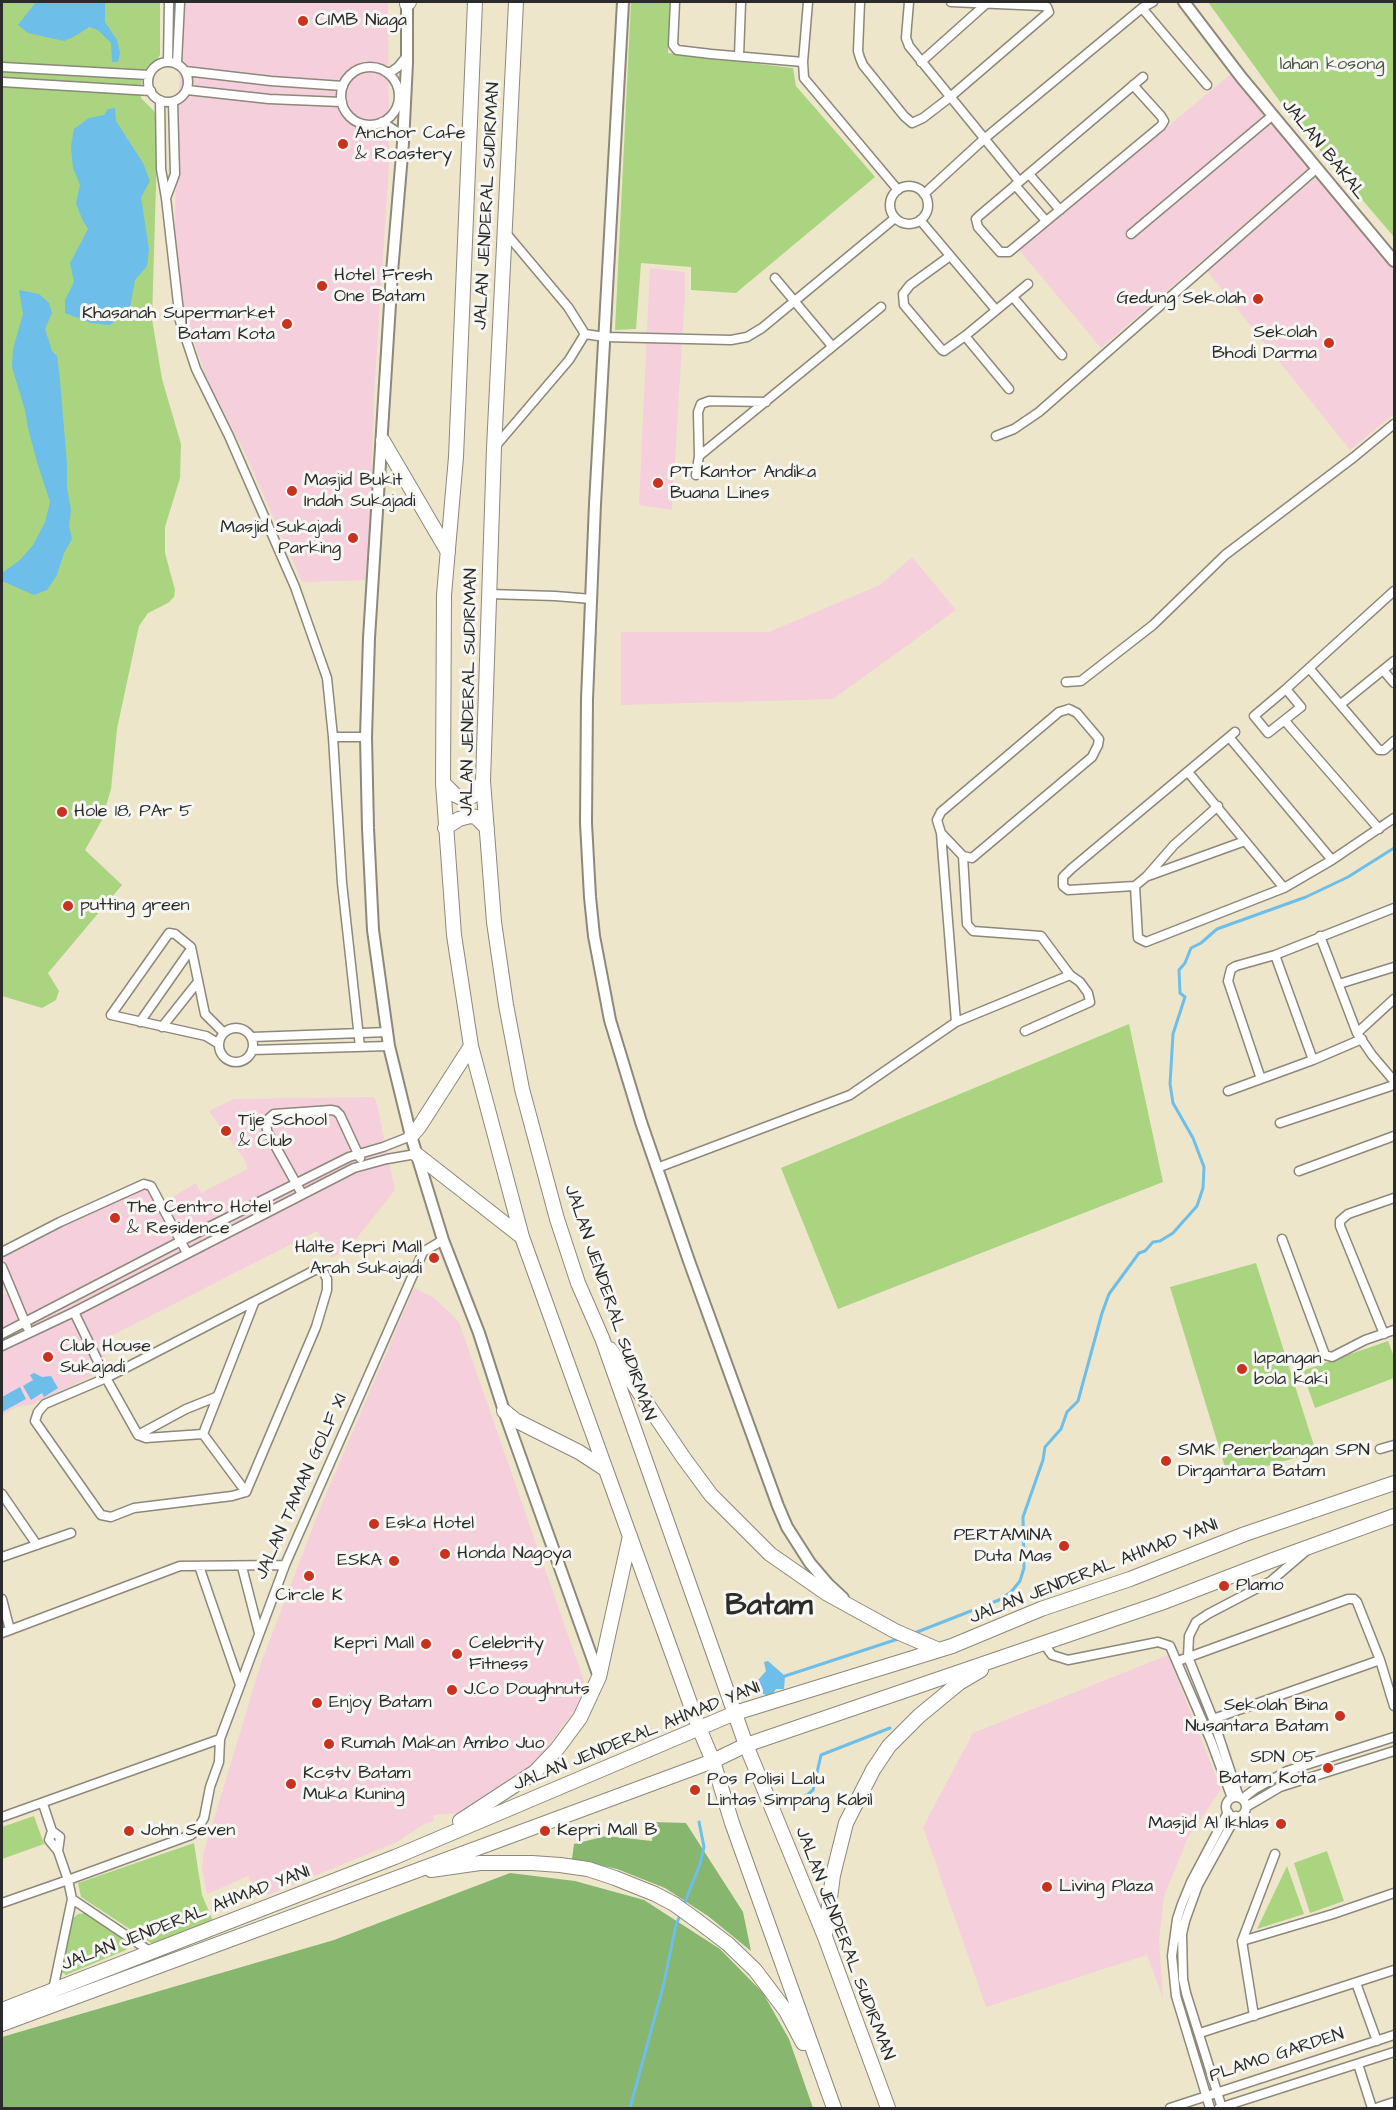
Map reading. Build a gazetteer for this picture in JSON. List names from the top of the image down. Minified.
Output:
{"streets":{"highway":["JALAN JENDERAL SUDIRMAN","JALAN JENDERAL AHMAD YANI"],"street":["JALAN BAKAL","JALAN TAMAN GOLF XI","PLAMO GARDEN"]},"crossings":[["JALAN JENDERAL SUDIRMAN","JALAN JENDERAL AHMAD YANI"]],"districts":["Batam"],"parks":["lahan kosong"],"places":["CIMB Niaga","Anchor Cafe & Roastery","Hotel Fresh One Batam","Gedung Sekolah","Khasanah Supermarket Batam Kota","Sekolah Bhodi Darma","PT Kantor Andika Buana Lines","Masjid Bukit Indah Sukajadi","Masjid Sukajadi Parking","Hole 18, PAr 5","putting green","Tije School & Club","The Centro Hotel & Residence","Halte Kepri Mall Arah Sukajadi","Club House Sukajadi","lapangan bola kaki","SMK Penerbangan SPN Dirgantara Batam","Eska Hotel","PERTAMINA Duta Mas","Honda Nagoya","ESKA","Circle K","Plamo","Kepri Mall","Celebrity Fitness","J.Co Doughnuts","Enjoy Batam","Sekolah Bina Nusantara Batam","Rumah Makan Ambo Juo","SDN 05 Batam Kota","Kcstv Batam Muka Kuning","Pos Polisi Lalu Lintas Simpang Kabil","Masjid Al Ikhlas","John Seven","Kepri Mall B","Living Plaza"]}
